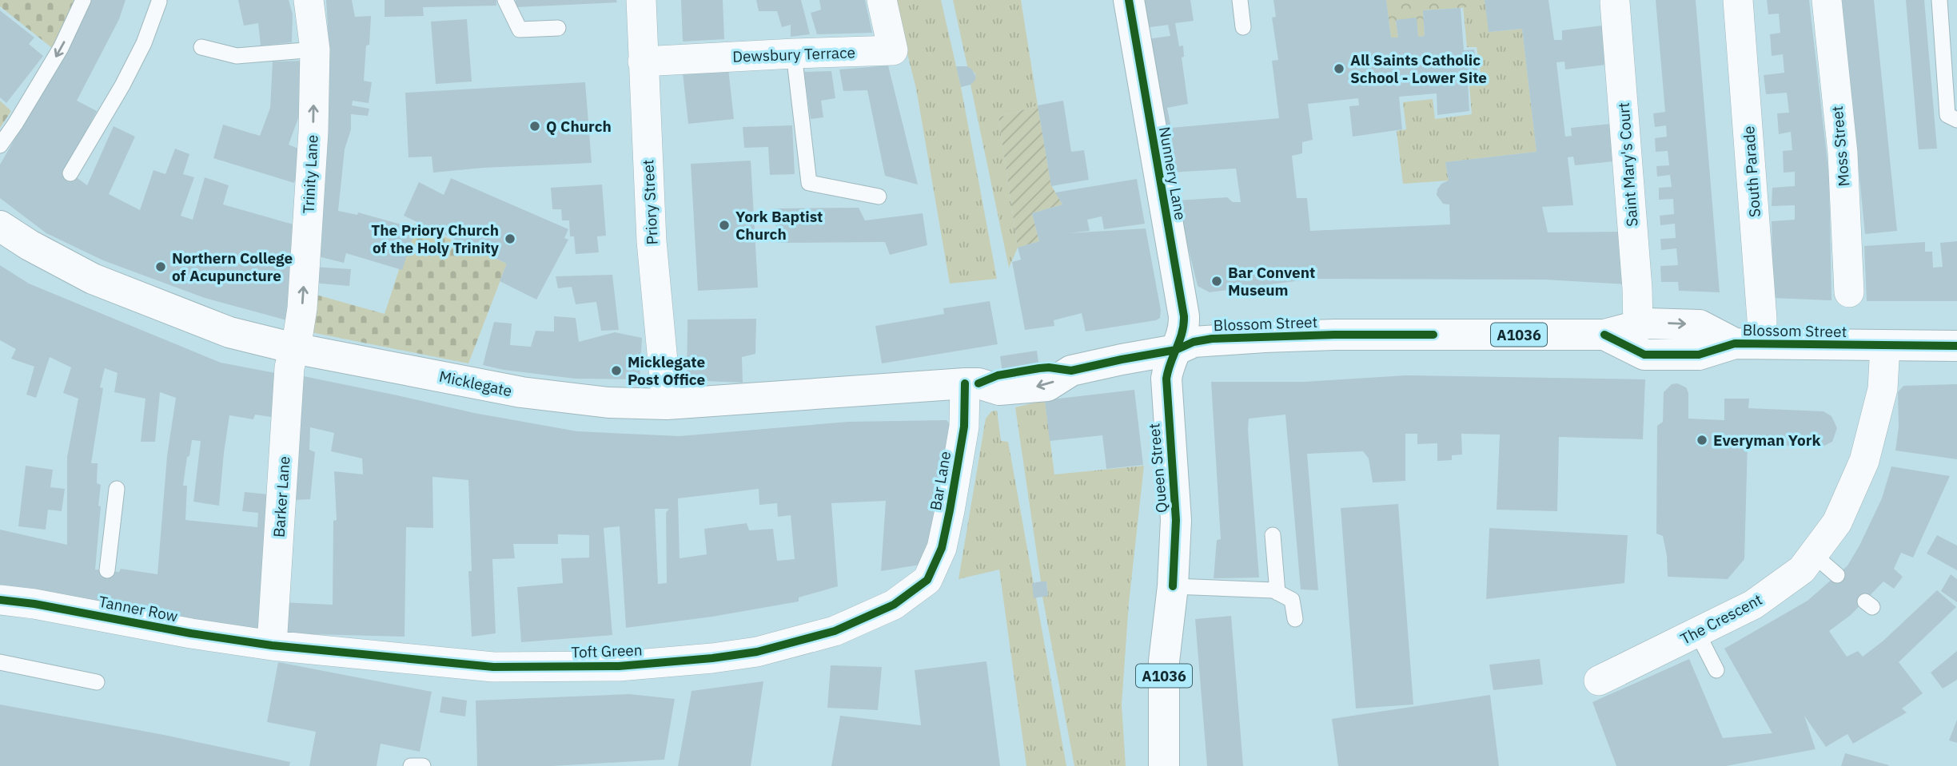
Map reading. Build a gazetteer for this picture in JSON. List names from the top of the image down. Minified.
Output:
{"streets":{"main road":["Nunnery Lane","Blossom Street","A1036","Micklegate","Queen Street"],"street":["Dewsbury Terrace","Moss Street","Saint Mary's Court","South Parade","Trinity Lane","Priory Street","Bar Lane","Barker Lane","Tanner Row","The Crescent","Toft Green"]},"crossings":[["Dewsbury Terrace","Priory Street"],["Saint Mary's Court","Blossom Street"],["South Parade","Blossom Street"],["Nunnery Lane","Blossom Street"],["Nunnery Lane","Queen Street"],["Trinity Lane","Micklegate"],["Trinity Lane","Barker Lane"],["Priory Street","Micklegate"],["Blossom Street","Micklegate"],["Blossom Street","Queen Street"],["Blossom Street","The Crescent"],["Micklegate","Bar Lane"],["Micklegate","Barker Lane"],["Bar Lane","Toft Green"],["Barker Lane","Tanner Row"],["Barker Lane","Toft Green"],["Tanner Row","Toft Green"]],"one_way":["Trinity Lane"],"places":["All Saints Catholic School - Lower Site","Q Church","York Baptist Church","The Priory Church of the Holy Trinity","Northern College of Acupuncture","Bar Convent Museum","Micklegate Post Office","Everyman York"]}
